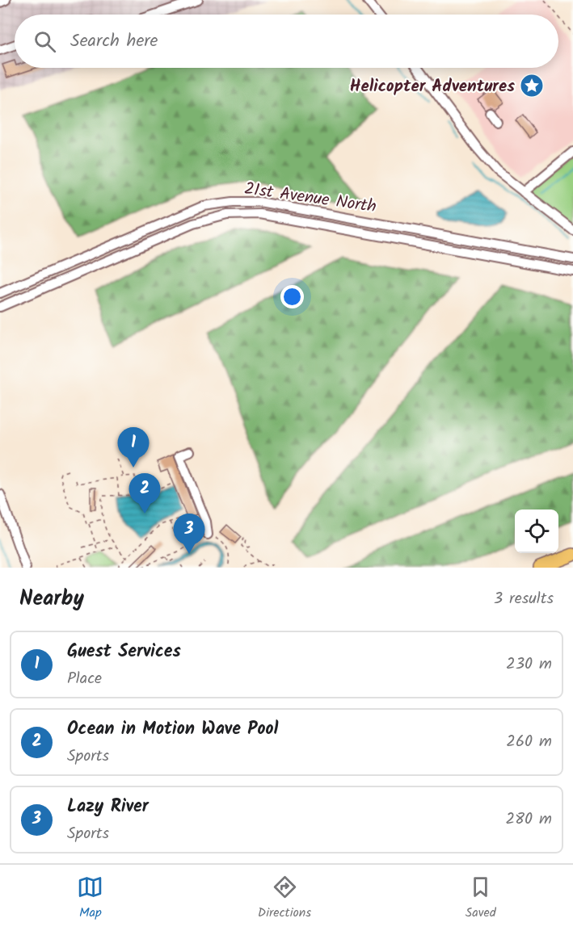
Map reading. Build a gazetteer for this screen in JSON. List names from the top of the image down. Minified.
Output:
{"streets":{"street":["21st Avenue North"]},"places":{"place":["Helicopter Adventures"]},"page":{"search":"Search here","pins":["1","2","3"],"heading":["Nearby","3 results"],"list":[{"mark":"1","name":"Guest Services","note":"Place","value":"230 m"},{"mark":"2","name":"Ocean in Motion Wave Pool","note":"Sports","value":"260 m"},{"mark":"3","name":"Lazy River","note":"Sports","value":"280 m"}],"nav":["Map","Directions","Saved"]}}
